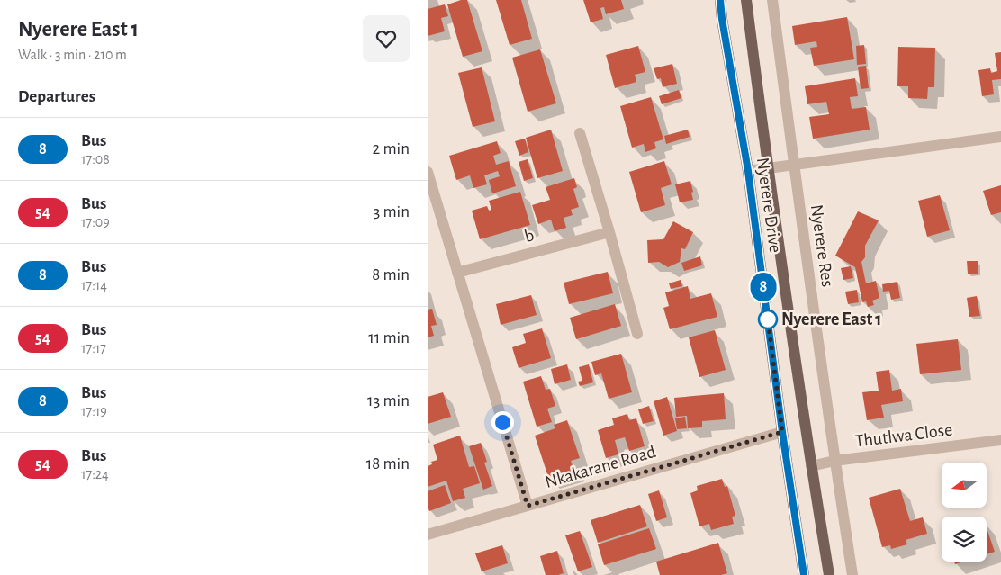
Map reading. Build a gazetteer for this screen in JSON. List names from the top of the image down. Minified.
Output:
{"streets":{"main road":["Nyerere Drive"],"street":["b","Nyerere Res","Thutlwa Close","Nkakarane Road"]},"crossings":[["Nyerere Drive","Thutlwa Close"],["Nyerere Drive","Nkakarane Road"],["Nyerere Res","Thutlwa Close"]],"places":["Nyerere East 1"],"lines":["bus line 8"],"north":"left","page":{"heading":[["Nyerere East 1","Walk · 3 min · 210 m"],"Departures"],"on_map":"8","list":[{"mark":"8","name":"Bus","note":"17:08","value":"2 min"},{"mark":"54","name":"Bus","note":"17:09","value":"3 min"},{"mark":"8","name":"Bus","note":"17:14","value":"8 min"},{"mark":"54","name":"Bus","note":"17:17","value":"11 min"},{"mark":"8","name":"Bus","note":"17:19","value":"13 min"},{"mark":"54","name":"Bus","note":"17:24","value":"18 min"}]}}
